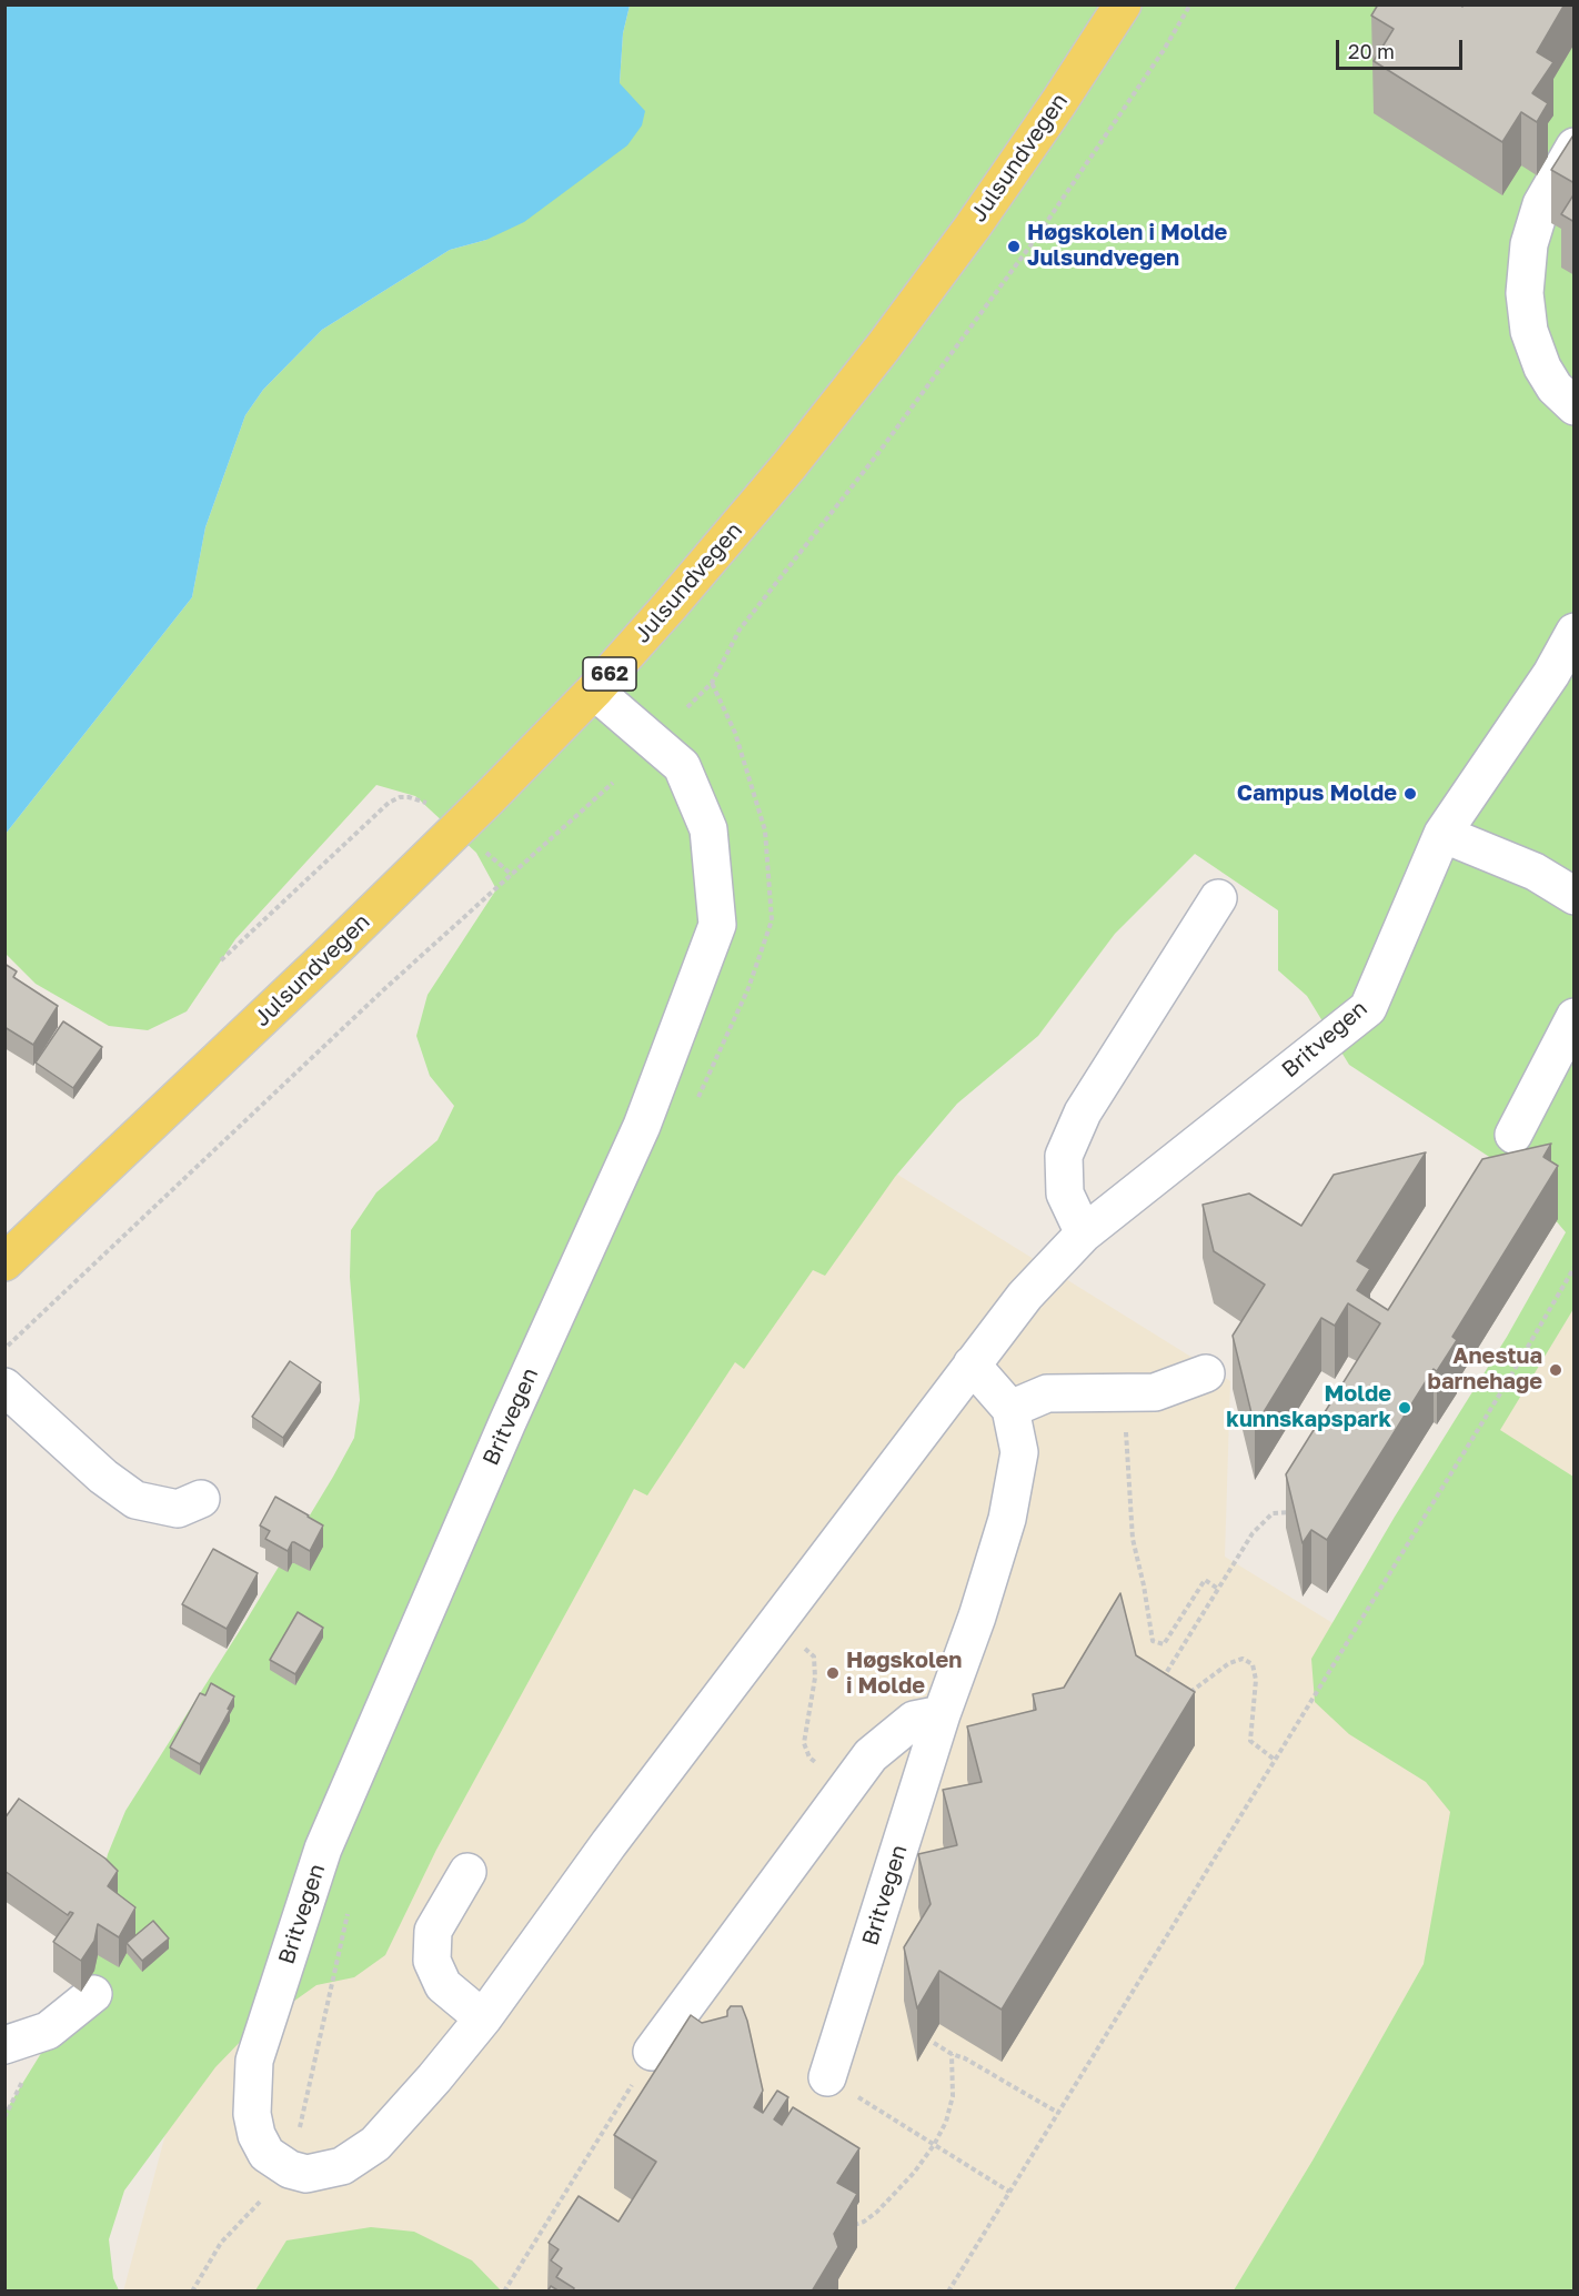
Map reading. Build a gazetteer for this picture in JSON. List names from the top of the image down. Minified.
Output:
{"streets":{"main road":["Julsundvegen","662"],"street":["Britvegen"]},"crossings":[["Julsundvegen","Britvegen"]],"places":["Høgskolen i Molde Julsundvegen","Campus Molde","Anestua barnehage","Molde kunnskapspark","Høgskolen i Molde"],"scale_bar":"20 m"}
